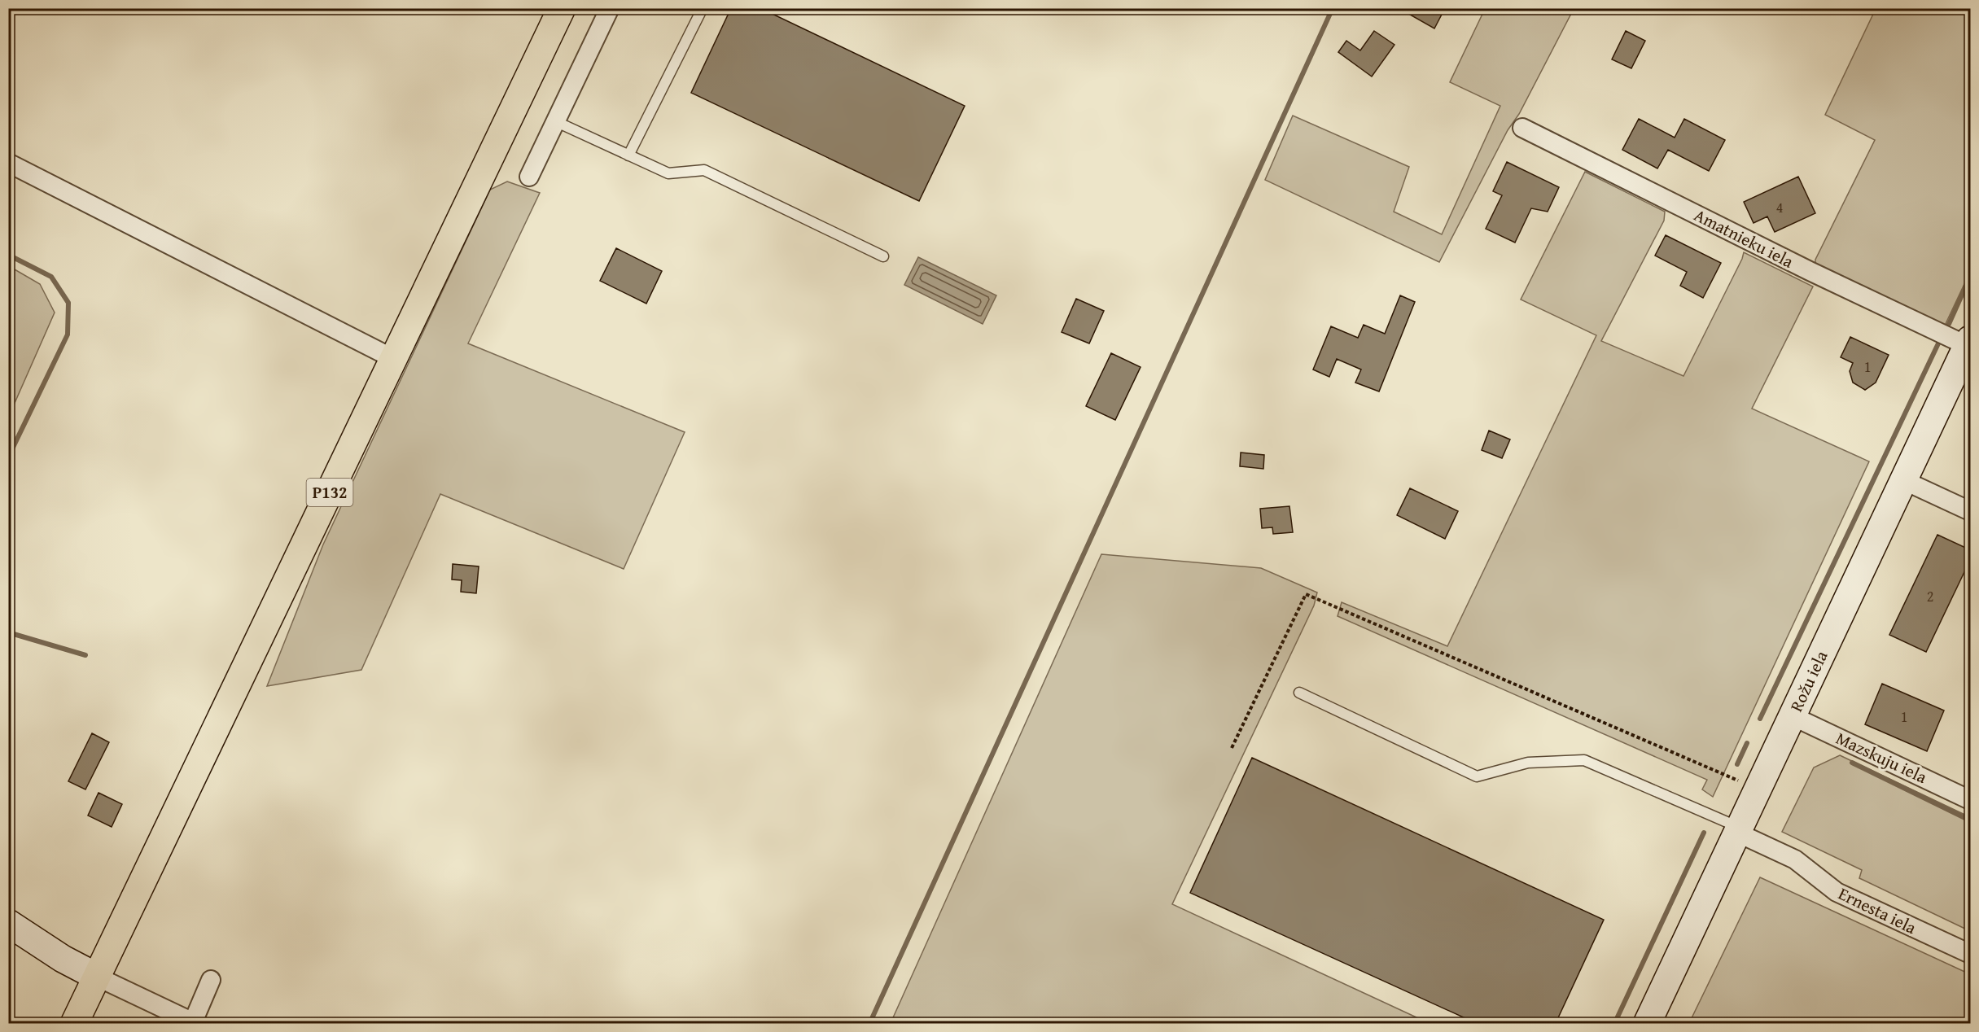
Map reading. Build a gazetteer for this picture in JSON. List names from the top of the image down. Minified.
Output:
{"streets":{"main road":["P132"],"street":["Amatnieku iela","Rožu iela","Mazskuju iela","Ernesta iela"]},"crossings":[["Amatnieku iela","Rožu iela"],["Rožu iela","Mazskuju iela"],["Rožu iela","Ernesta iela"]],"house_numbers":["4","1","2","1"]}
